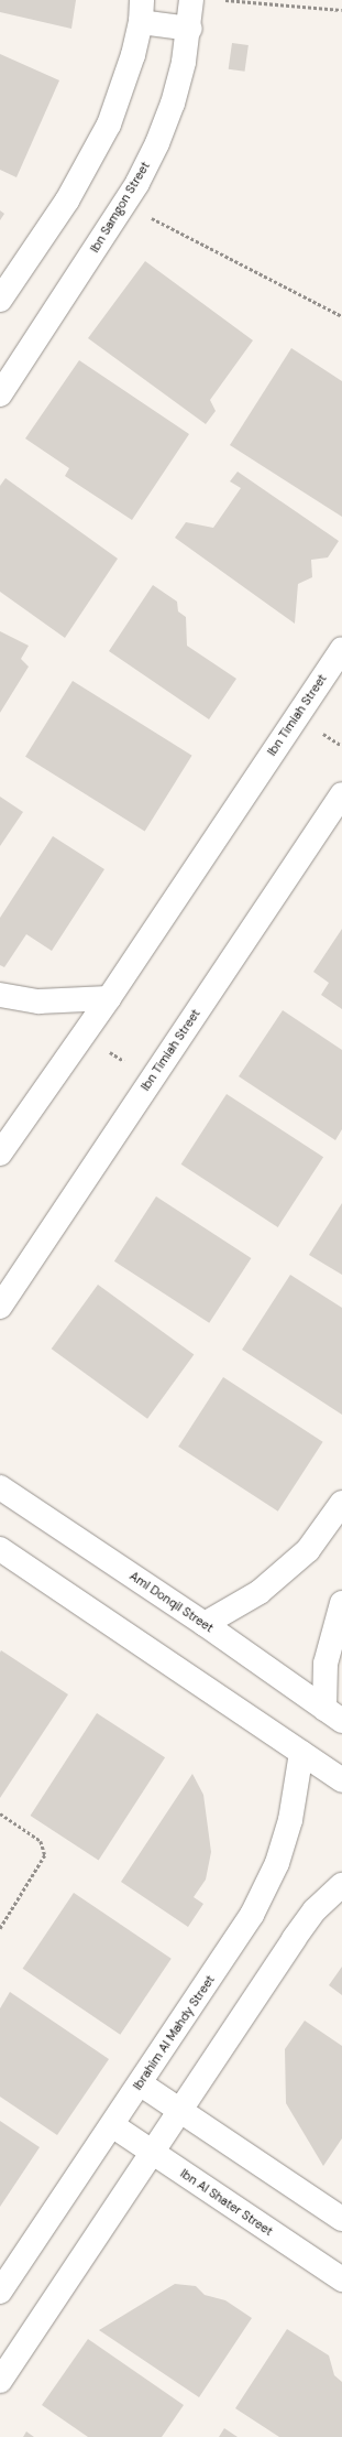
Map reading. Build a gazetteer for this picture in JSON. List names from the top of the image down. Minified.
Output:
{"streets":{"street":["Ibn Samgon Street","Ibn Timiah Street","Aml Donqil Street","Ibrahim Al Mahdy Street","Ibn Al Shater Street"]},"crossings":[["Ibrahim Al Mahdy Street","Ibn Al Shater Street"]]}
